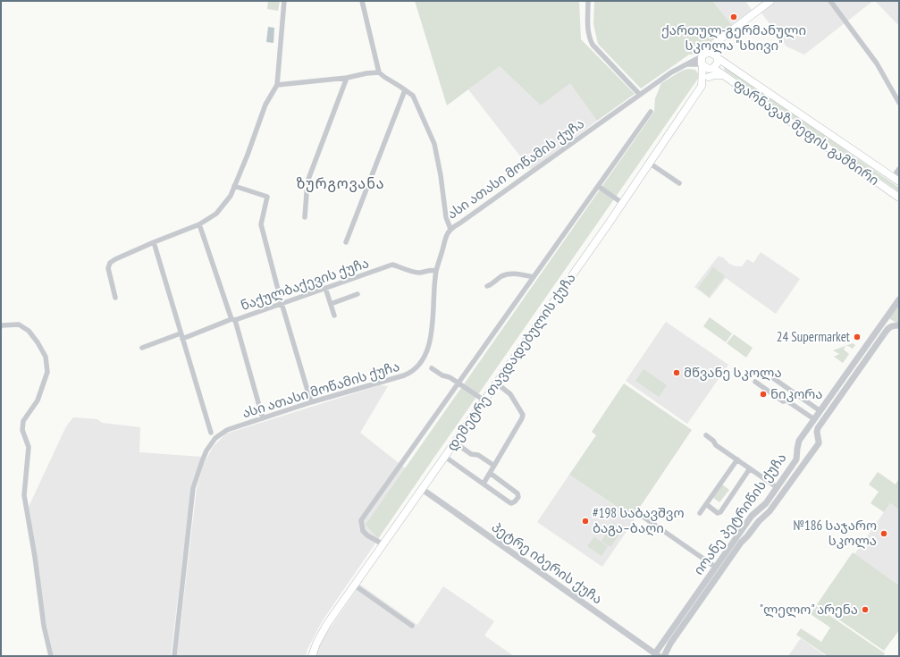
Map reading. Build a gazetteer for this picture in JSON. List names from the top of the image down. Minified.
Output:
{"streets":{"main road":["ფარნავაზ მეფის გამზირი","დემეტრე თავდადებულის ქუჩა"],"street":["ასი ათასი მოწამის ქუჩა","ნაქულბაქევის ქუჩა","იოანე პეტრიწის ქუჩა","პეტრე იბერის ქუჩა"]},"crossings":[["ფარნავაზ მეფის გამზირი","ასი ათასი მოწამის ქუჩა"],["ფარნავაზ მეფის გამზირი","დემეტრე თავდადებულის ქუჩა"],["ასი ათასი მოწამის ქუჩა","ნაქულბაქევის ქუჩა"],["ასი ათასი მოწამის ქუჩა","დემეტრე თავდადებულის ქუჩა"],["დემეტრე თავდადებულის ქუჩა","პეტრე იბერის ქუჩა"],["იოანე პეტრიწის ქუჩა","პეტრე იბერის ქუჩა"]],"districts":["ზურგოვანა"],"places":["ქართულ-გერმანული სკოლა \"სხივი\"","24 Supermarket","მწვანე სკოლა","ნიკორა","#198 საბავშვო ბაგა–ბაღი","№186 საჯარო სკოლა","\"ლელო\" არენა"]}
